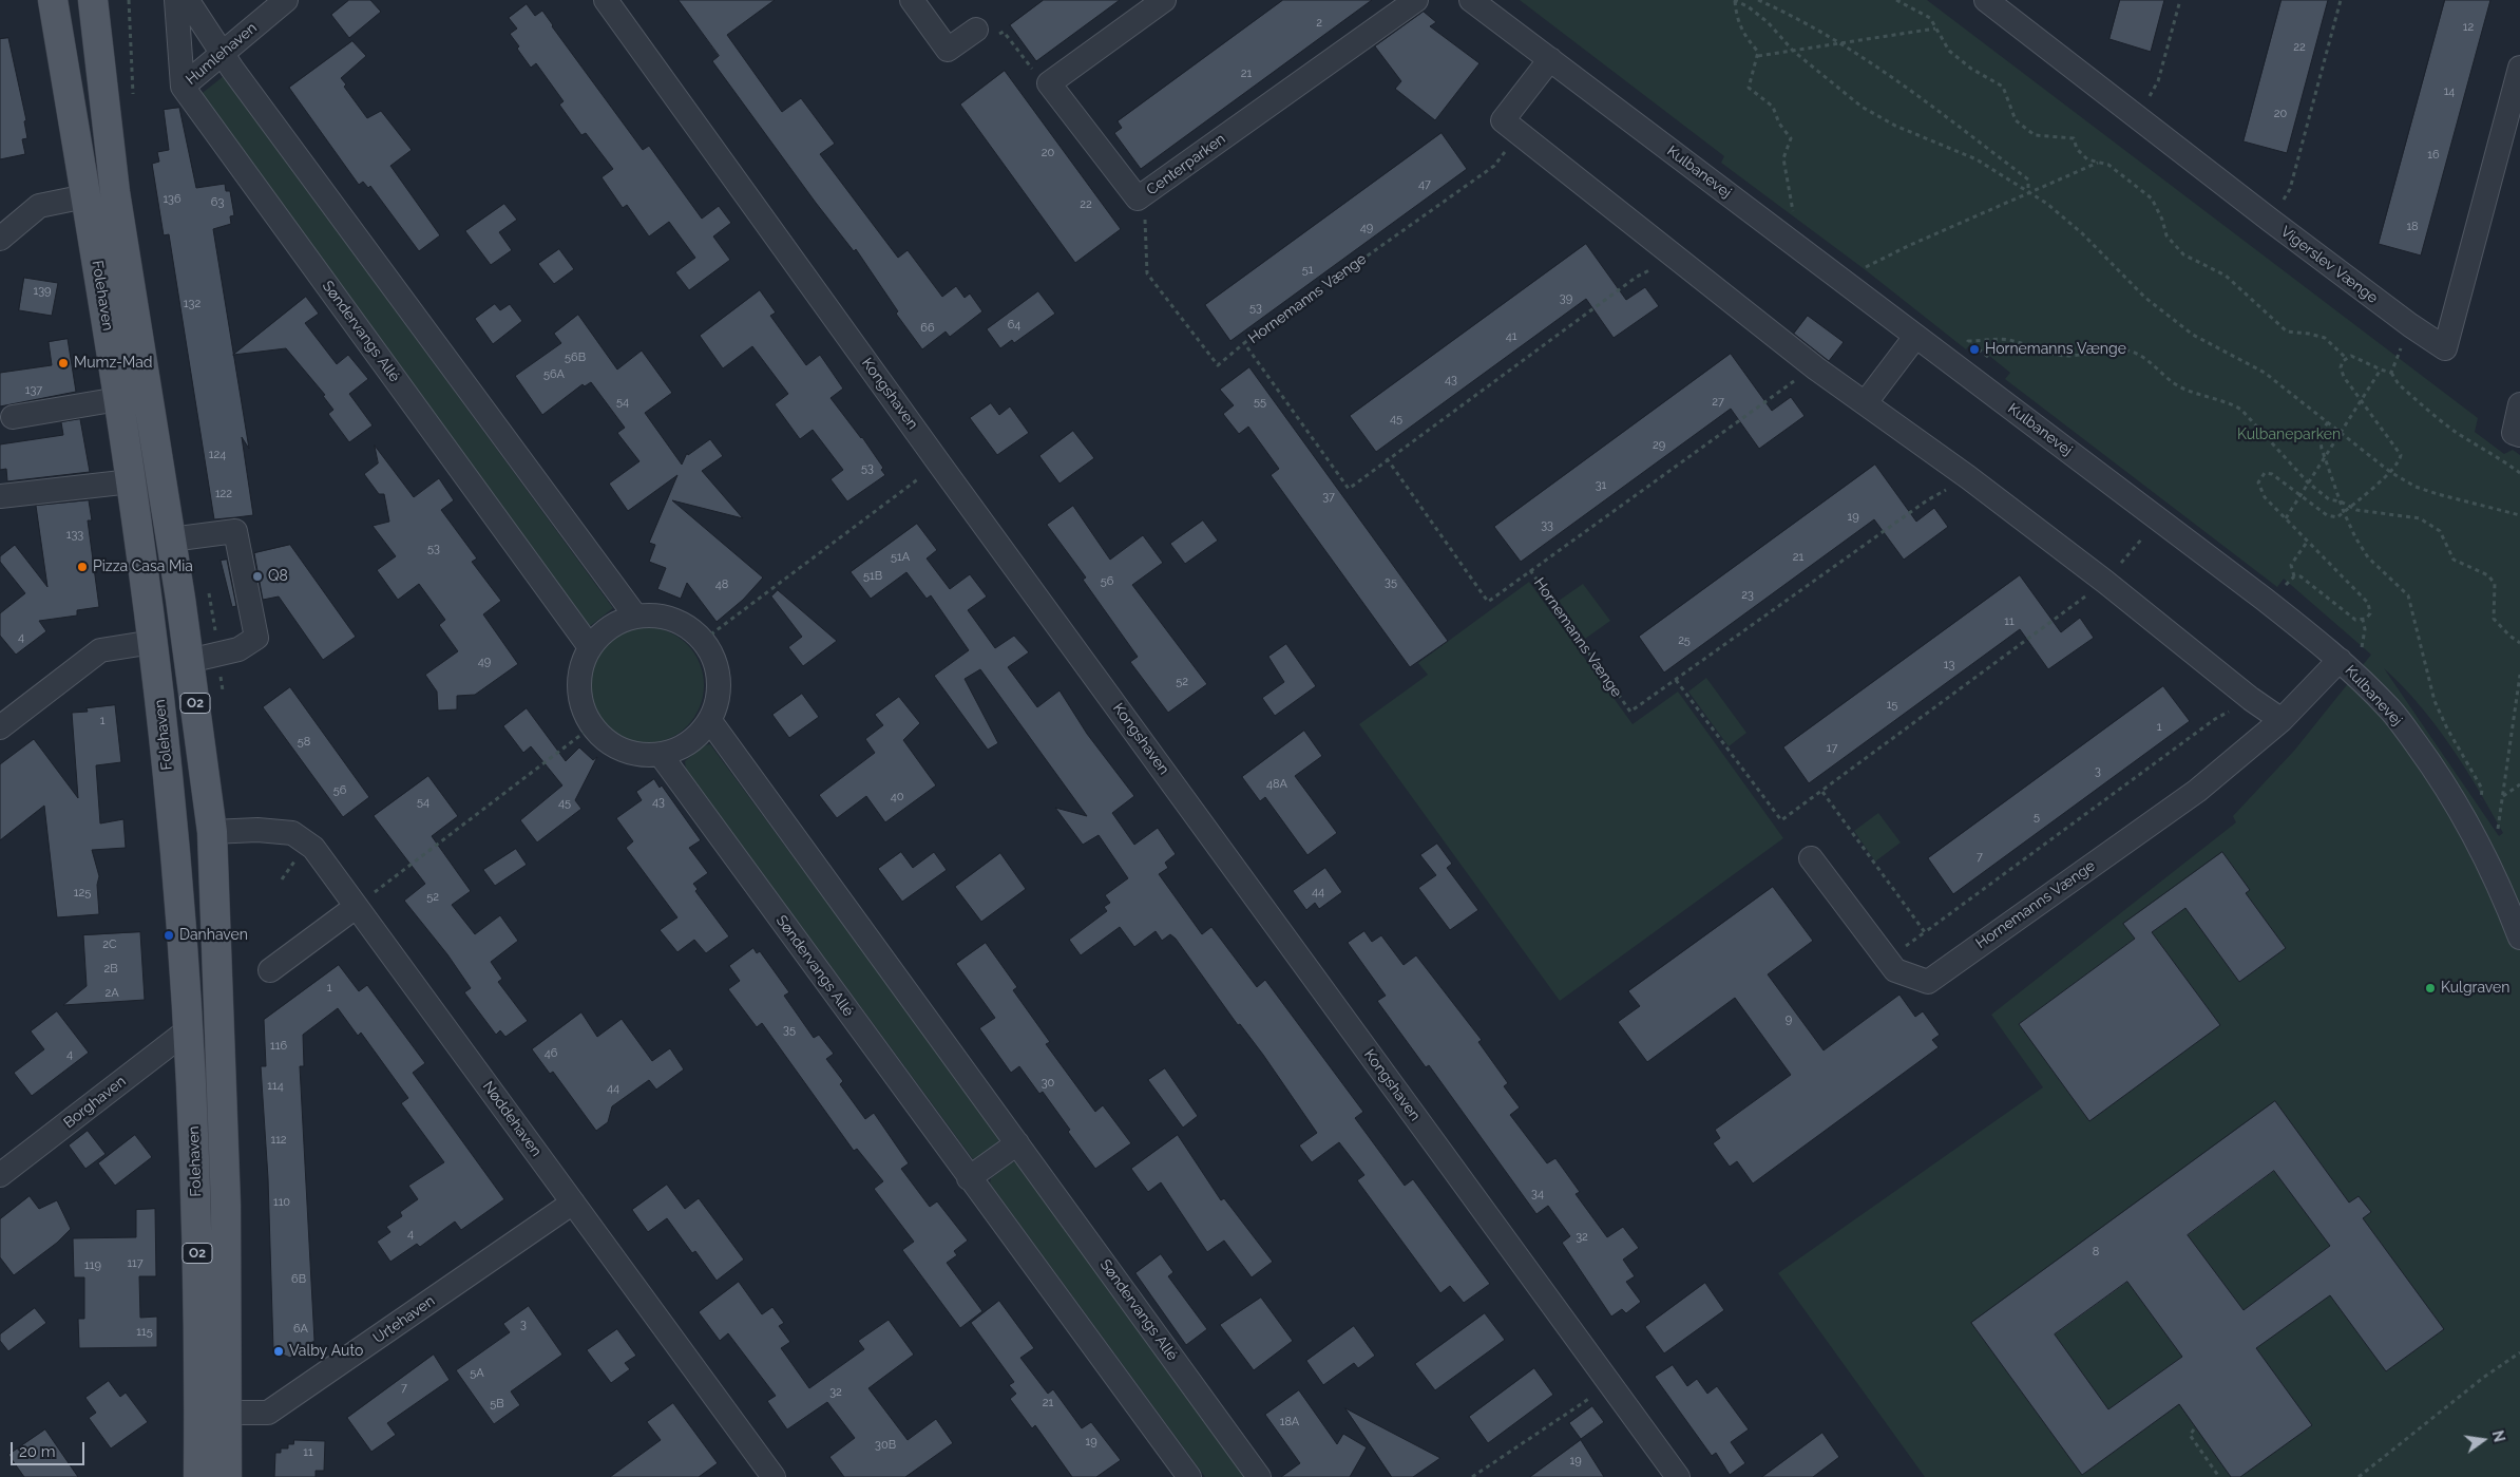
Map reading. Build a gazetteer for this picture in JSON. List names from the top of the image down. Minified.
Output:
{"streets":{"main road":["Folehaven","O2"],"street":["Humlehaven","Centerparken","Kulbanevej","Vigerslev Vænge","Hornemanns Vænge","Søndervangs Allé","Kongshaven","Borghaven","Nøddehaven","Urtehaven"]},"crossings":[["Humlehaven","Søndervangs Allé"],["Kulbanevej","Hornemanns Vænge"],["Folehaven","Borghaven"],["Folehaven","Nøddehaven"],["Folehaven","Urtehaven"],["Nøddehaven","Urtehaven"]],"parks":["Kulbaneparken"],"places":["Hornemanns Vænge","Mumz-Mad","Pizza Casa Mia","Q8","Danhaven","Kulgraven","Valby Auto"],"house_numbers":["2","12","22","21","14","20","20","16","47","136","63","22","18","49","51","139","39","132","53","64","66","41","56B","56A","43","137","54","55","27","45","29","124","53","31","122","37","19","33","133","53","51A","21","51B","56","35","48","23","11","4","25","49","13","52","15","1","1","58","17","3","48A","56","40","54","43","45","5","7","44","125","52","2C","2B","1","2A","9","35","116","46","4","30","114","44","112","34","110","4","32","8","117","119","6B","3","6A","115","5A","7","32","21","5B","18A","19","30B","11","19"],"scale_bar":"20 m","north":"right"}
